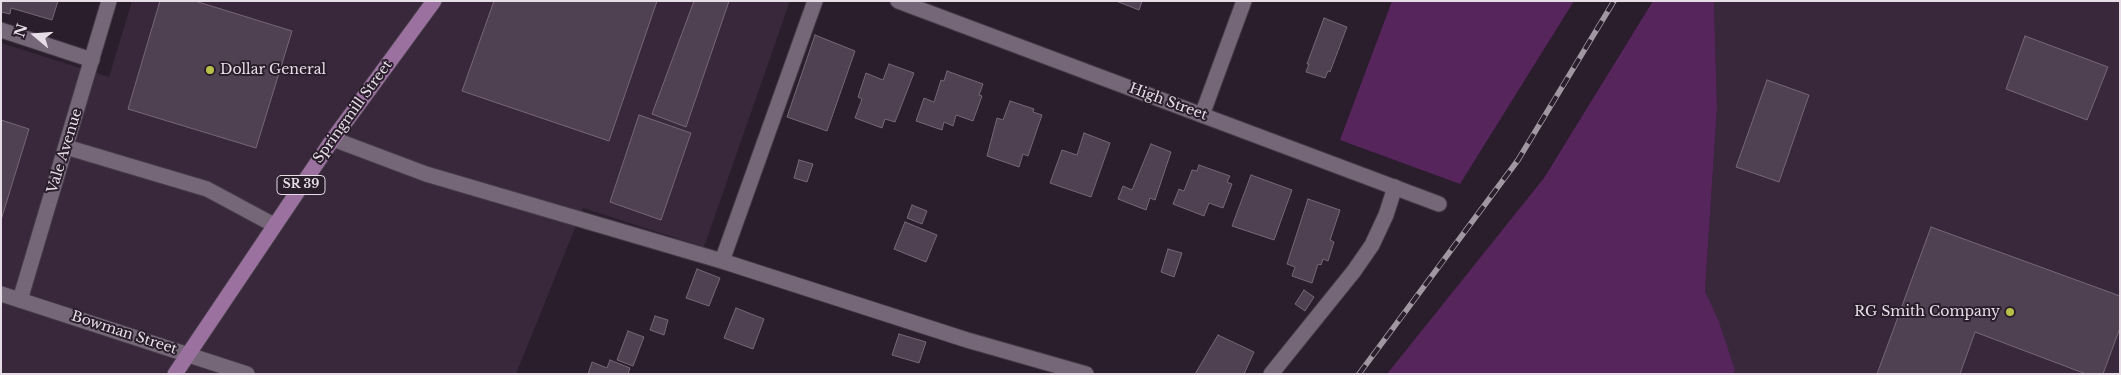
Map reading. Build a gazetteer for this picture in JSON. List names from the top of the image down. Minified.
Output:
{"streets":{"main road":["Springmill Street","SR 39"],"street":["High Street","Vale Avenue","Bowman Street"]},"crossings":[["Springmill Street","Bowman Street"],["Vale Avenue","Bowman Street"]],"places":["Dollar General","RG Smith Company"],"north":"left"}
